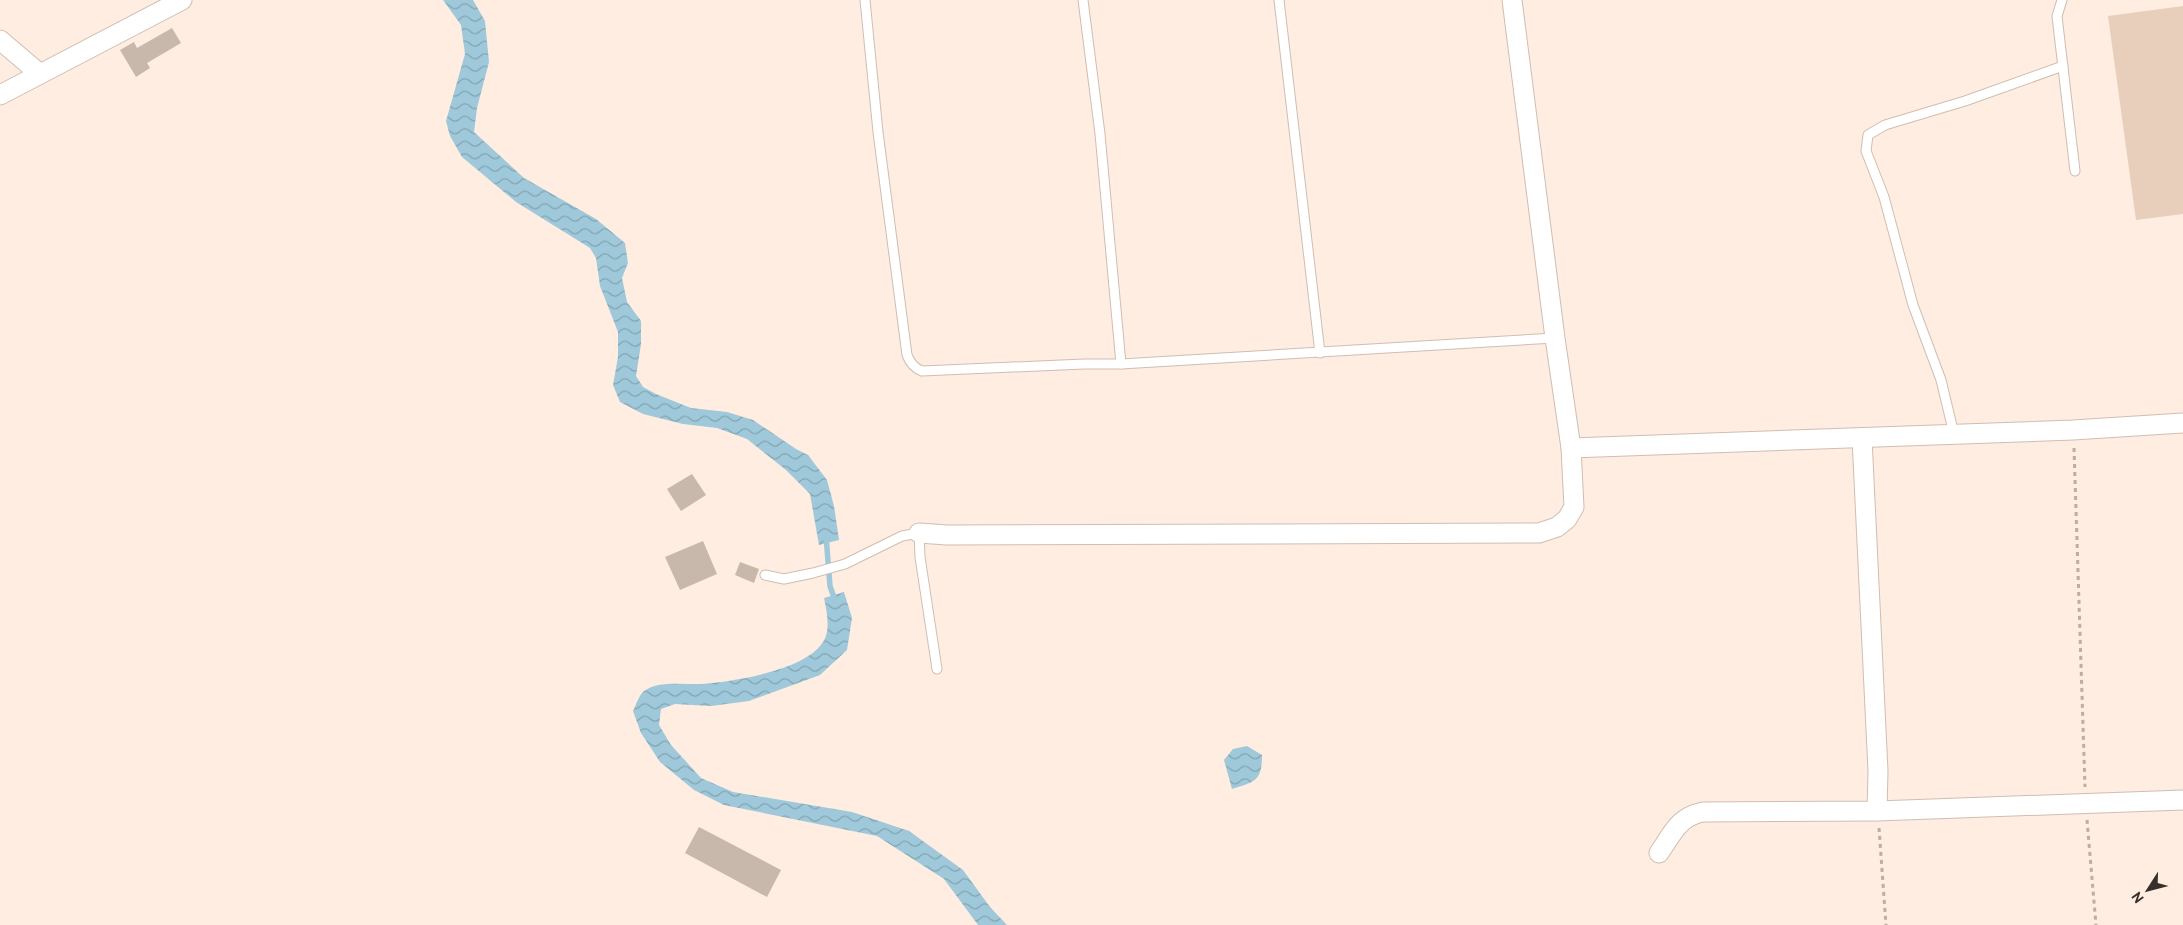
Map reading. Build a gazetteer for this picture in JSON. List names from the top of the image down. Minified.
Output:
{"north":"bottom left"}
